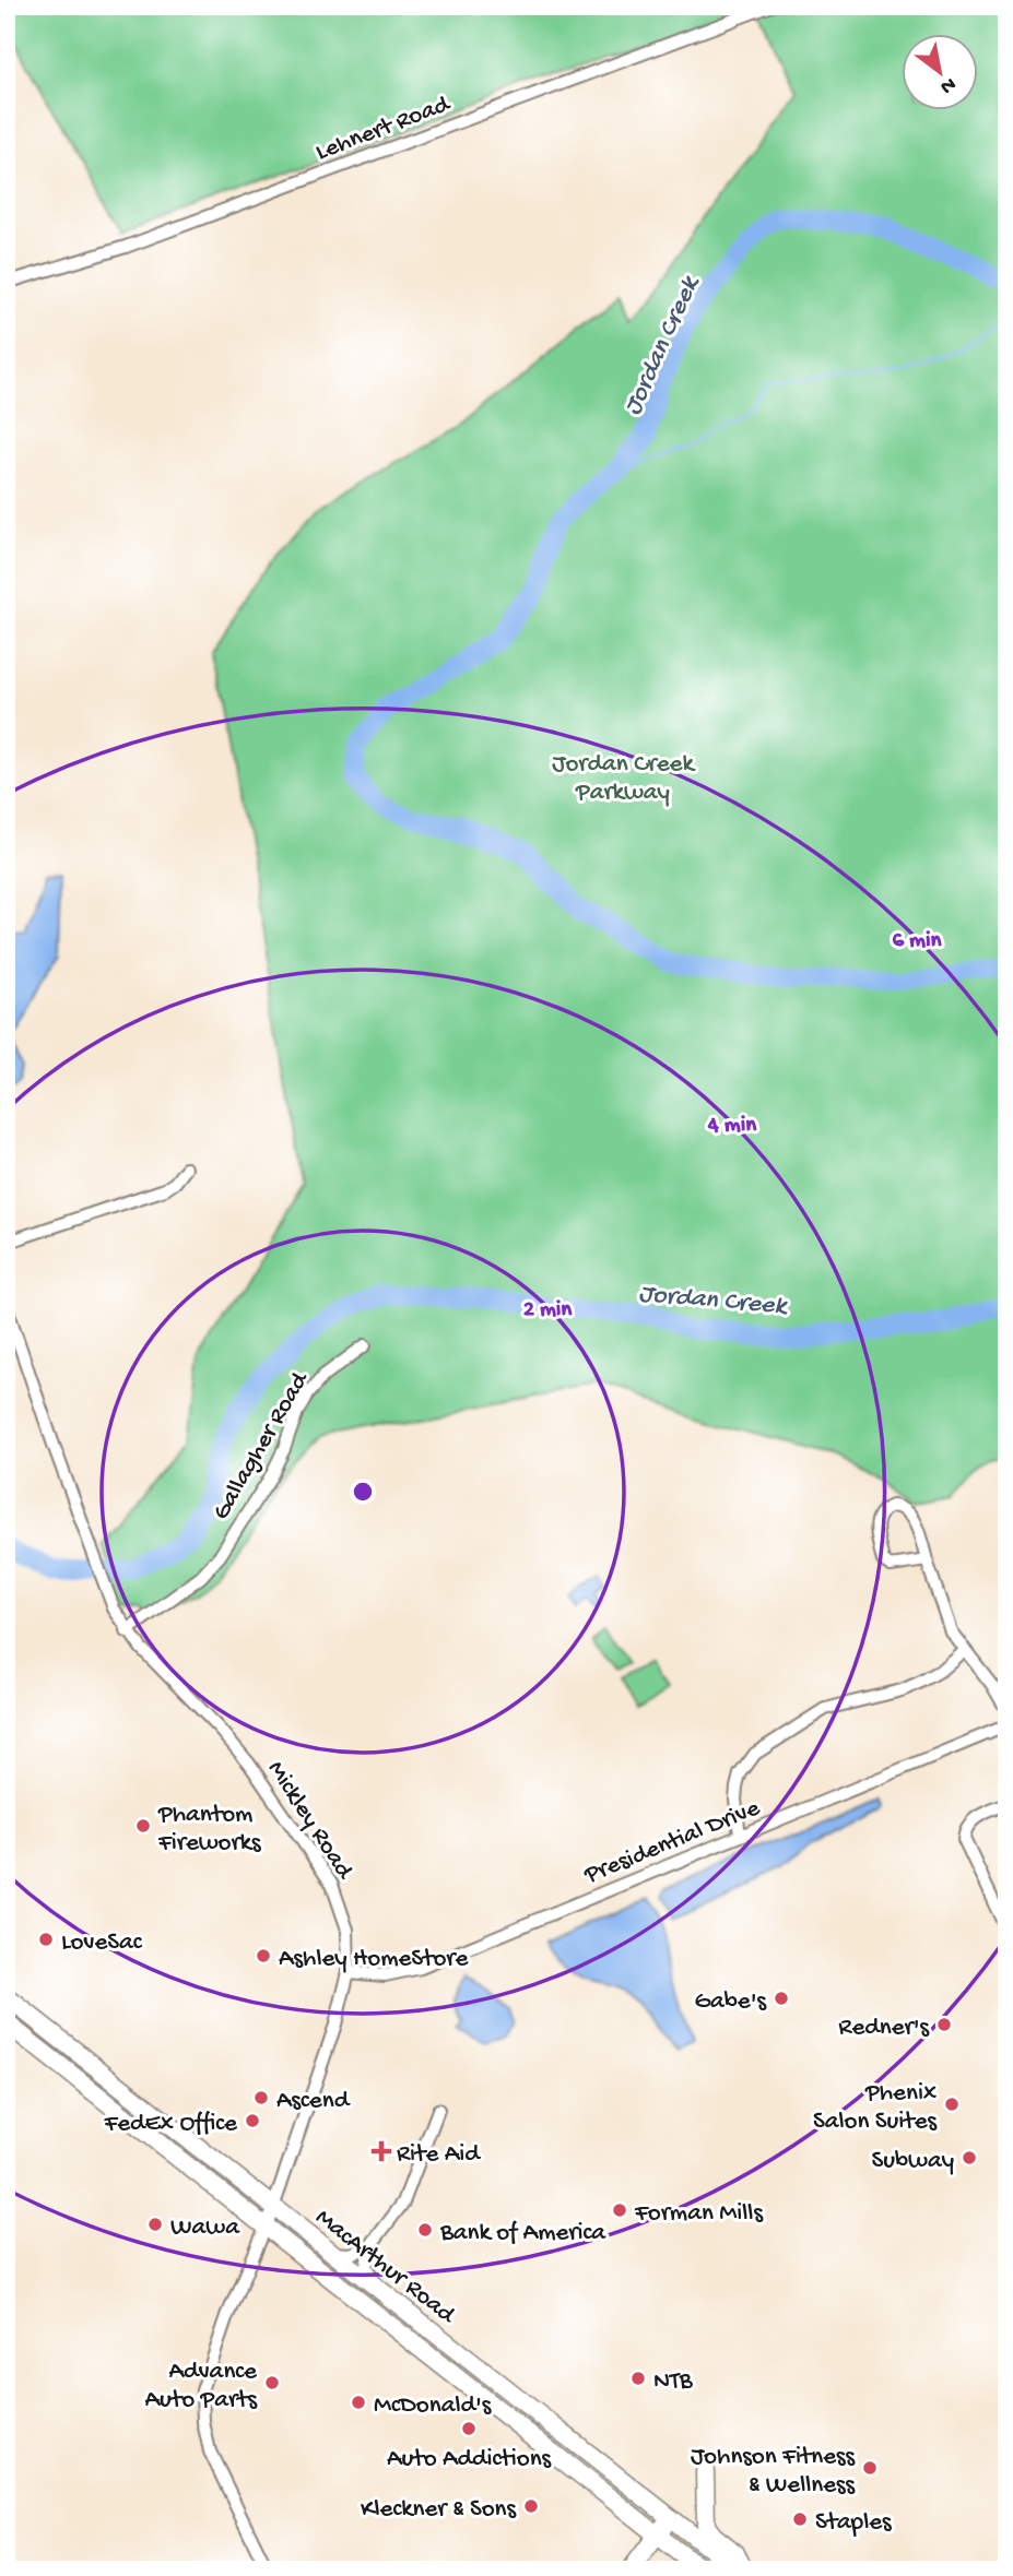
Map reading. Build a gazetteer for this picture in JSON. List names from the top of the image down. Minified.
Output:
{"streets":{"highway":["MacArthur Road"],"street":["Lehnert Road","Gallagher Road","Mickley Road","Presidential Drive"]},"crossings":[["Gallagher Road","Mickley Road"],["Mickley Road","Presidential Drive"],["Mickley Road","MacArthur Road"]],"water":["Jordan Creek"],"parks":["Jordan Creek Parkway"],"places":{"other":["Phantom Fireworks","LoveSac","Ashley HomeStore","Gabe's","Redner's","Ascend","Phenix Salon Suites","FedEx Office","Subway","Forman Mills","Wawa","Bank of America","NTB","Advance Auto Parts","McDonald's","Auto Addictions","Johnson Fitness & Wellness","Kleckner & Sons","Staples"],"health":["Rite Aid"]},"north":"bottom right","rings":["6 min","4 min","2 min"]}
